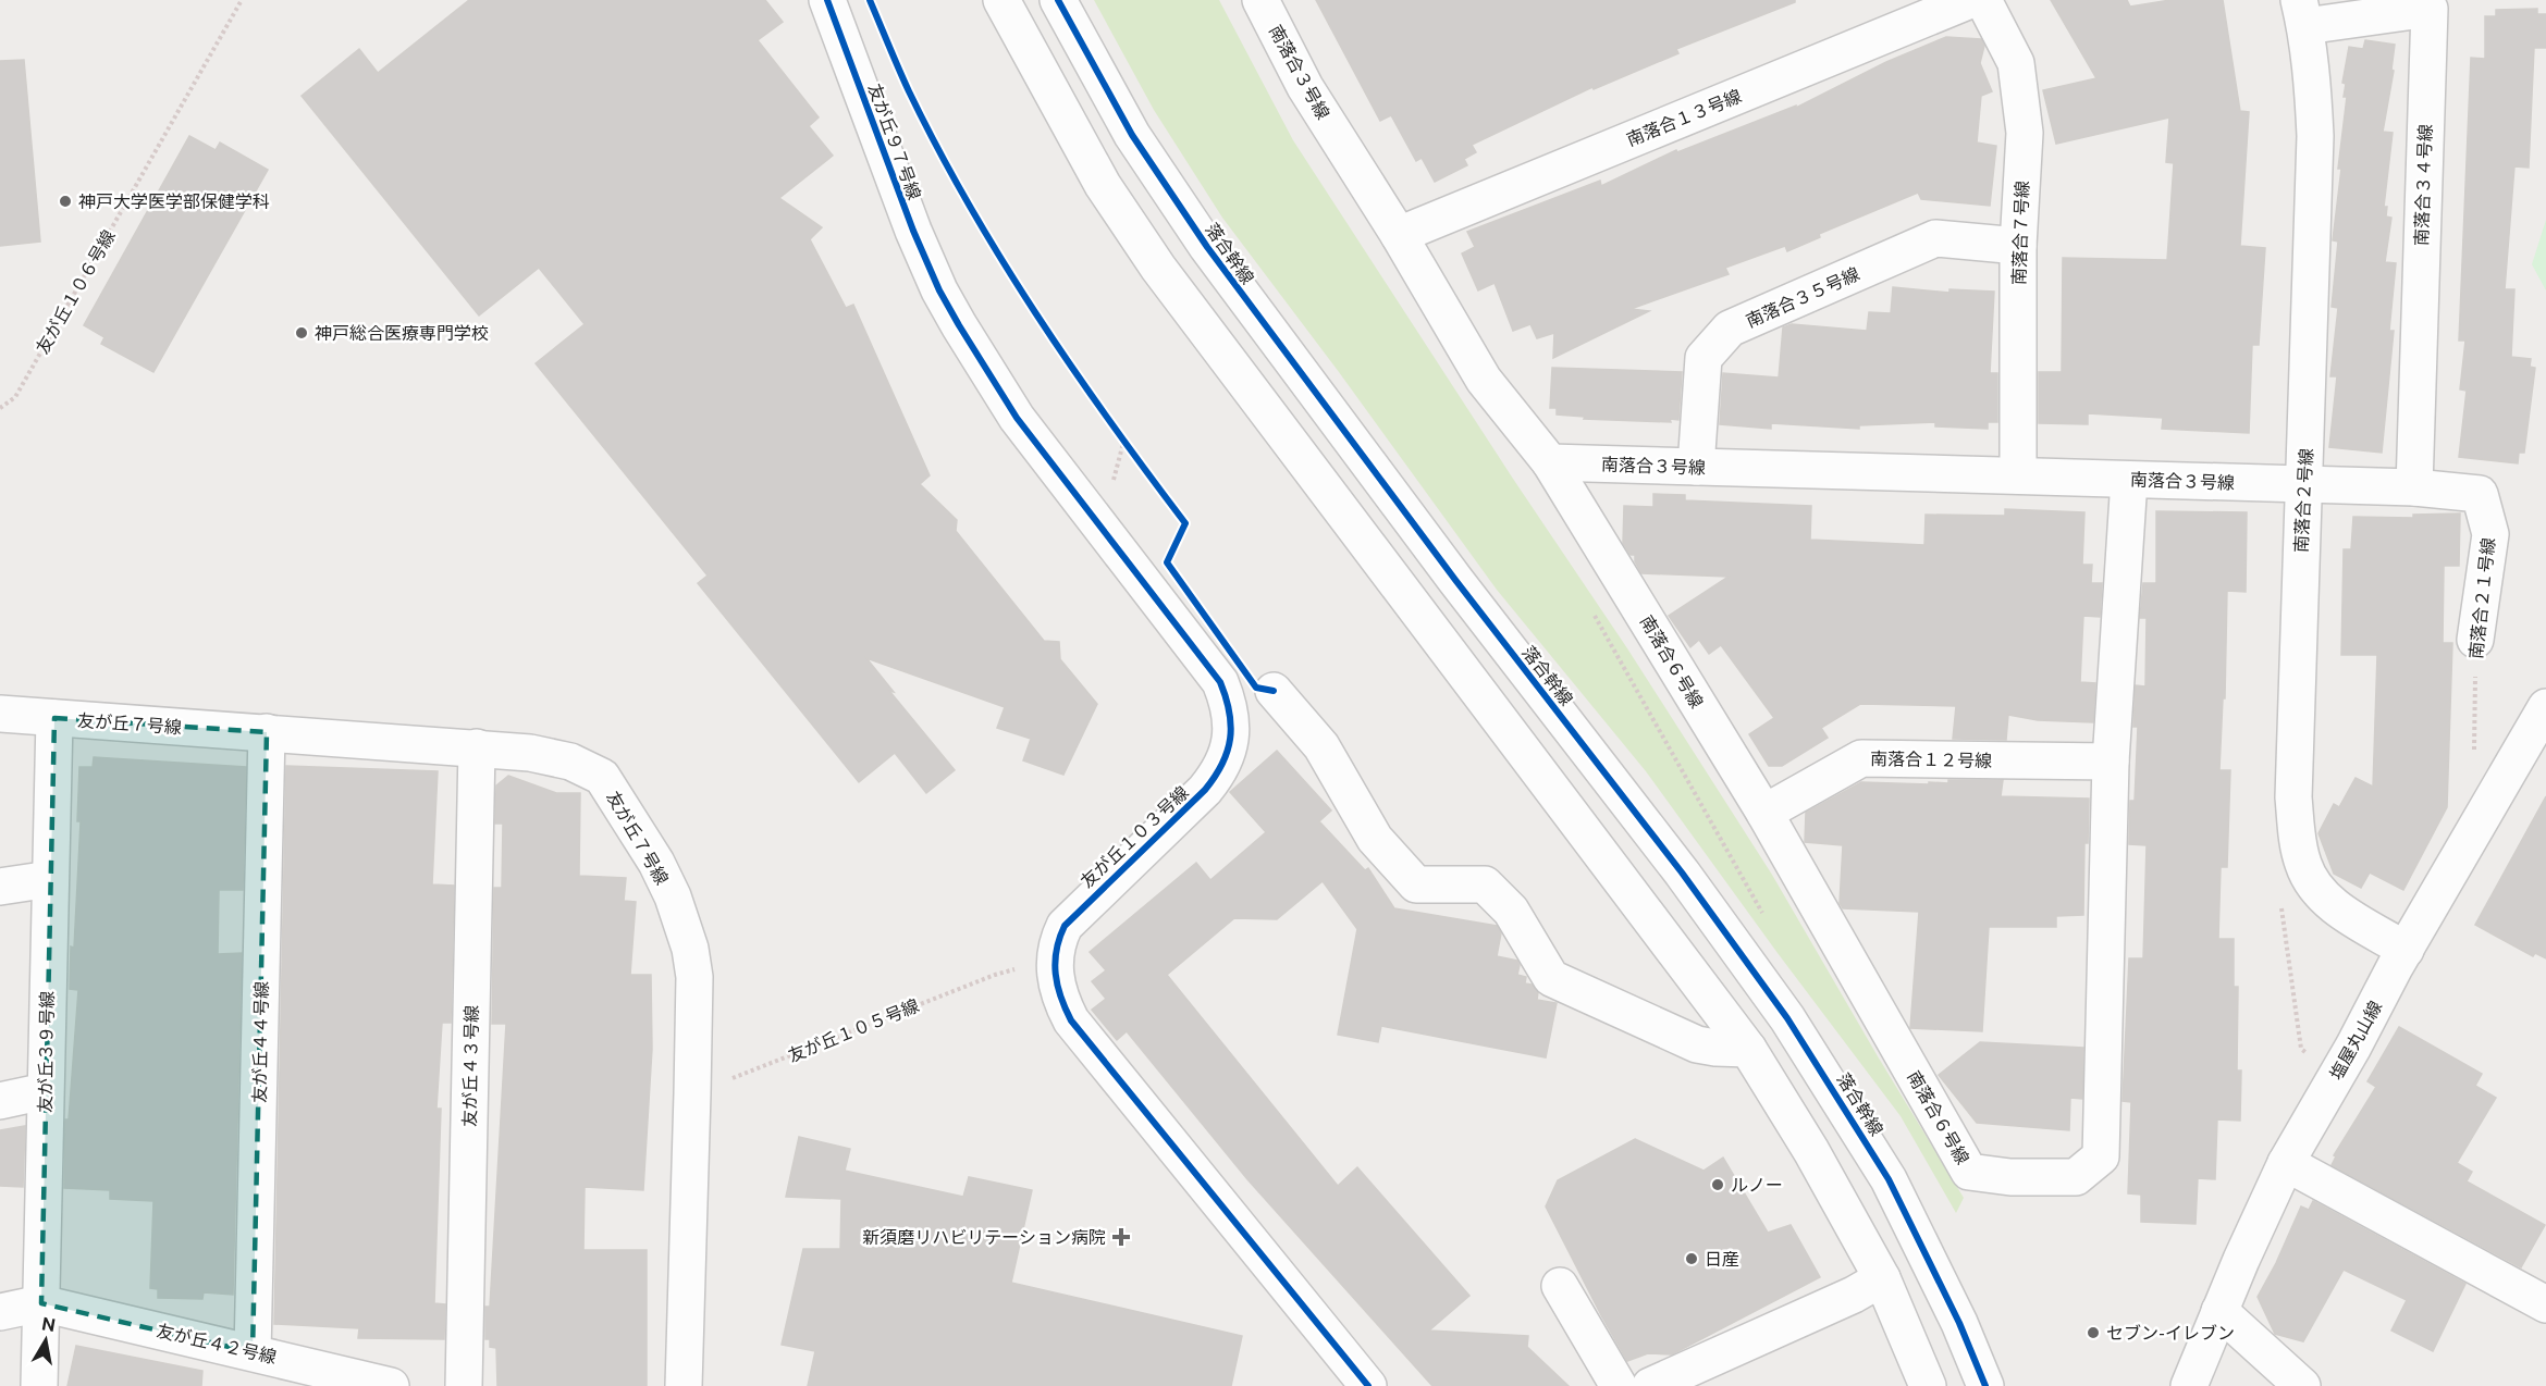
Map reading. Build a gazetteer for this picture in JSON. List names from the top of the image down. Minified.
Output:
{"streets":{"street":["南落合３号線","南落合１３号線","友が丘９７号線","南落合３４号線","南落合７号線","落合幹線","南落合３５号線","南落合２号線","南落合２１号線","南落合６号線","友が丘７号線","南落合１２号線","友が丘１０３号線","塩屋丸山線","友が丘４４号線","友が丘３９号線","友が丘４３号線","友が丘４２号線"],"path":["友が丘１０６号線","友が丘１０５号線"]},"crossings":[["南落合３号線","南落合１３号線"],["南落合３号線","南落合７号線"],["南落合３号線","南落合３５号線"],["南落合３号線","南落合２号線"],["南落合３号線","南落合２１号線"],["南落合３号線","南落合６号線"],["友が丘９７号線","友が丘１０３号線"],["南落合３４号線","南落合２号線"],["南落合３４号線","南落合２１号線"],["南落合７号線","南落合３５号線"],["南落合２号線","南落合２１号線"],["南落合２号線","塩屋丸山線"],["南落合２１号線","塩屋丸山線"],["南落合６号線","南落合１２号線"],["友が丘７号線","友が丘１０５号線"],["友が丘７号線","友が丘４４号線"],["友が丘７号線","友が丘３９号線"],["友が丘７号線","友が丘４３号線"],["友が丘４４号線","友が丘４２号線"],["友が丘３９号線","友が丘４２号線"]],"places":{"other":["神戸大学医学部保健学科","神戸総合医療専門学校","ルノー","日産","セブン-イレブン"],"health":["新須磨リハビリテーション病院"]},"north":"top"}
